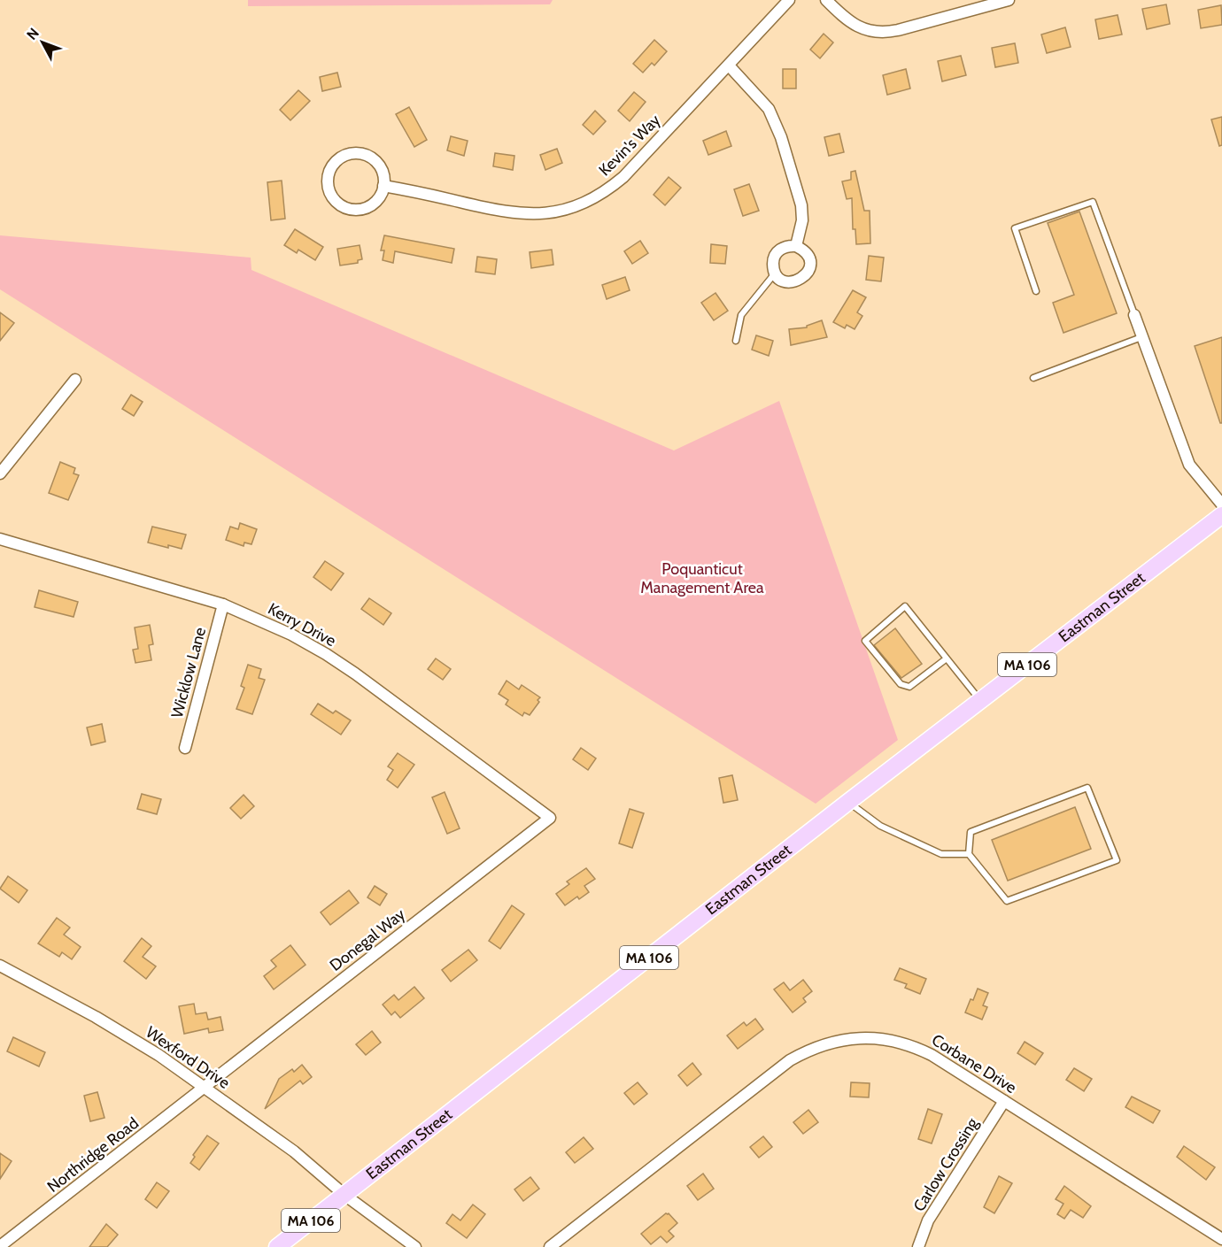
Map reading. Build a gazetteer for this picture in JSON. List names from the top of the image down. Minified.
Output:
{"streets":{"main road":["Eastman Street","MA 106"],"street":["Kevin's Way","Kerry Drive","Wicklow Lane","Donegal Way","Wexford Drive","Corbane Drive","Northridge Road","Carlow Crossing"]},"crossings":[["Eastman Street","Wexford Drive"],["Kerry Drive","Wicklow Lane"],["Kerry Drive","Donegal Way"],["Donegal Way","Wexford Drive"],["Donegal Way","Northridge Road"],["Wexford Drive","Northridge Road"],["Corbane Drive","Carlow Crossing"]],"parks":["Poquanticut Management Area"],"north":"top left"}
